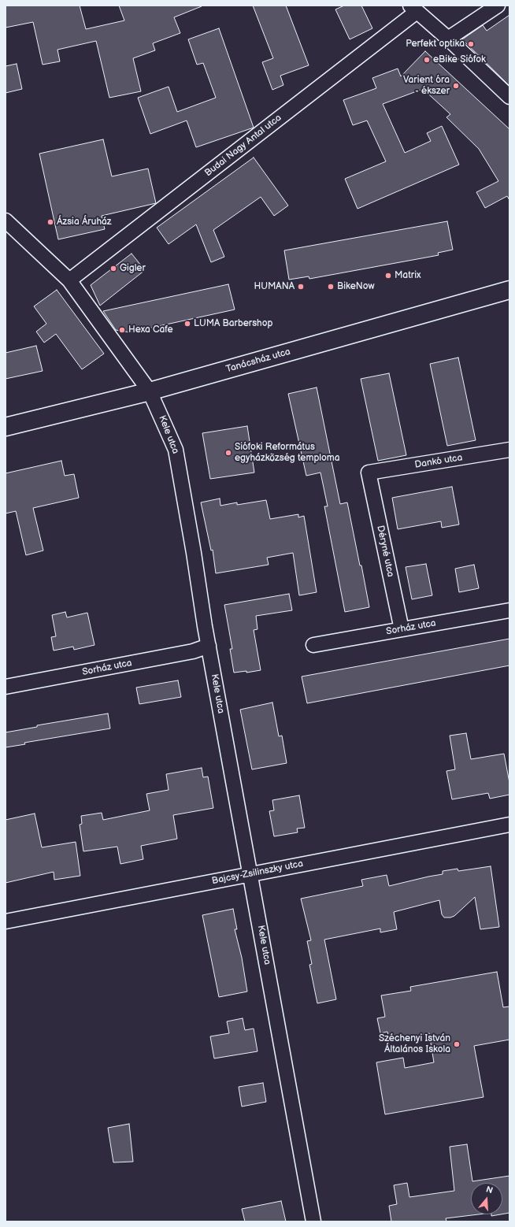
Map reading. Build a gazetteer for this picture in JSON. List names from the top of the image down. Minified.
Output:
{"streets":{"main road":["Tanácsház utca"],"street":["Budai Nagy Antal utca","Kele utca","Dankó utca","Déryné utca","Sorház utca","Bajcsy-Zsilinszky utca"]},"crossings":[["Budai Nagy Antal utca","Kele utca"],["Tanácsház utca","Kele utca"],["Kele utca","Sorház utca"],["Kele utca","Bajcsy-Zsilinszky utca"],["Dankó utca","Déryné utca"],["Déryné utca","Sorház utca"]],"places":["Perfekt optika","eBike Siófok","Varient óra - ékszer","Ázsia Áruház","Gigler","Matrix","HUMANA","BikeNow","LUMA Barbershop","Hexa Cafe","Siófoki Református egyházközség temploma","Széchenyi István Általános Iskola"],"north":"top"}
